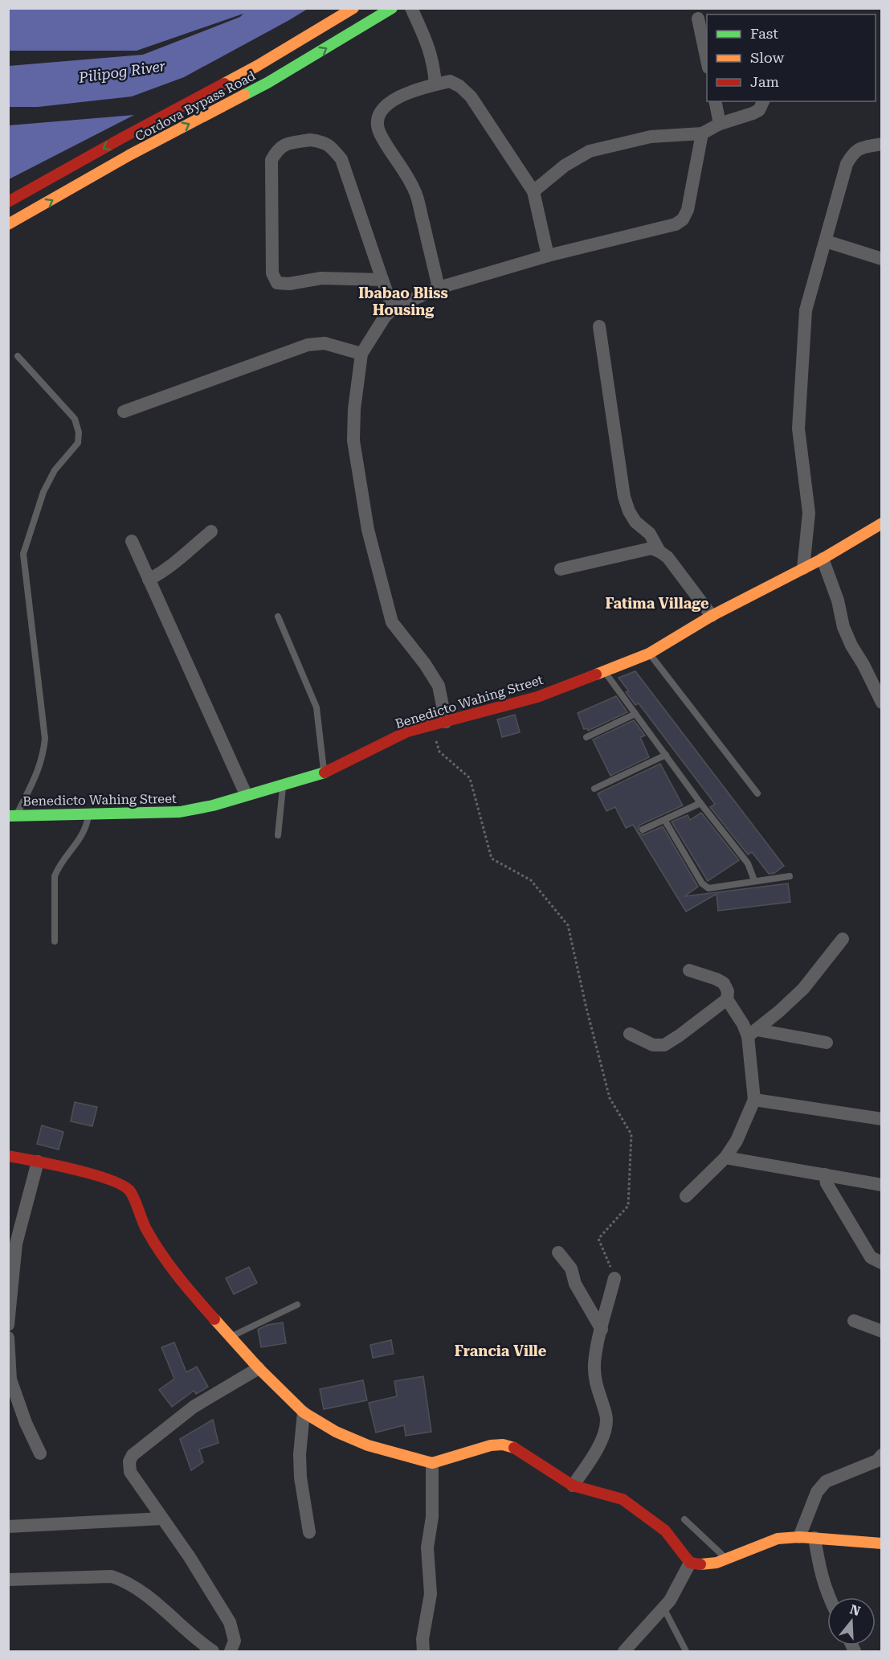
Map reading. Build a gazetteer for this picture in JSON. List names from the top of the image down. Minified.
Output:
{"streets":{"street":["Cordova Bypass Road","Benedicto Wahing Street"]},"districts":["Ibabao Bliss Housing","Fatima Village","Francia Ville"],"water":["Pilipog River"],"legend":["Fast","Slow","Jam"],"north":"top"}
